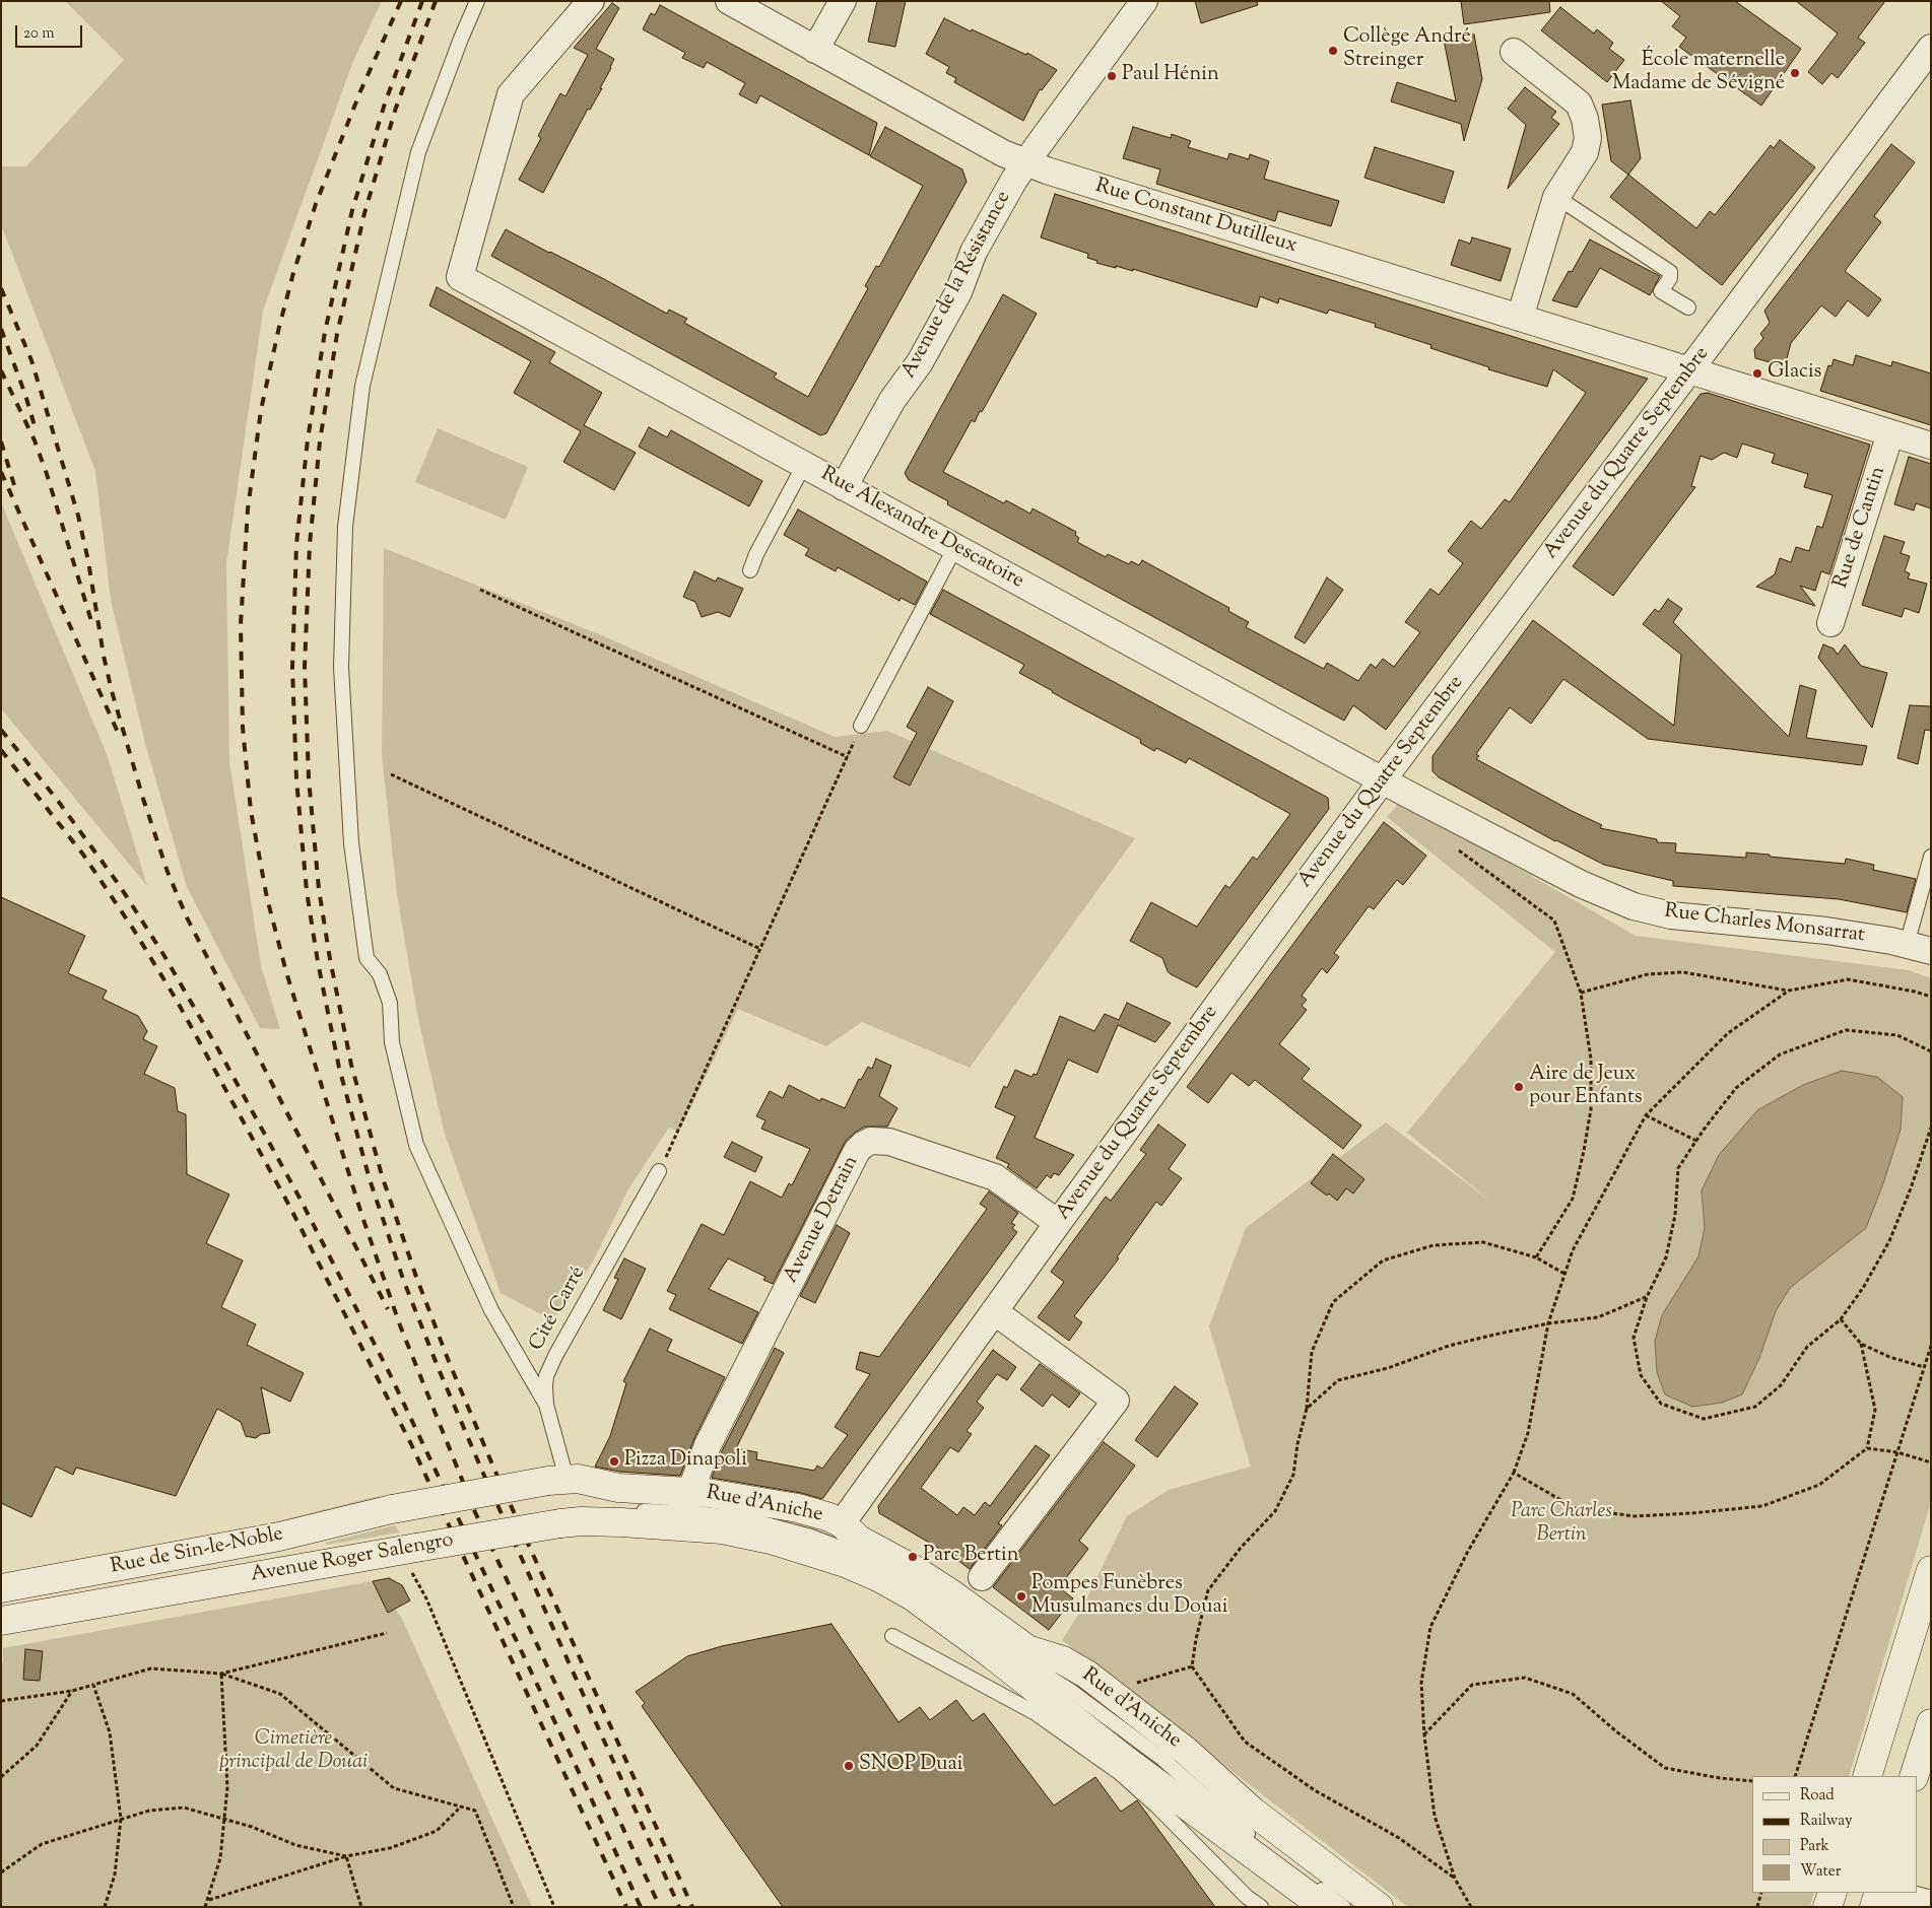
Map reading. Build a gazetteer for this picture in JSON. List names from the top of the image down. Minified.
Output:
{"streets":{"main road":["Rue d'Aniche","Rue de Sin-le-Noble","Avenue Roger Salengro"],"street":["Rue Constant Dutilleux","Avenue de la Résistance","Avenue du Quatre Septembre","Rue de Cantin","Rue Alexandre Descatoire","Rue Charles Monsarrat","Avenue Detrain"],"lane":["Cité Carré"]},"crossings":[["Rue Constant Dutilleux","Avenue de la Résistance"],["Rue Constant Dutilleux","Avenue du Quatre Septembre"],["Rue Constant Dutilleux","Rue de Cantin"],["Avenue de la Résistance","Rue Alexandre Descatoire"],["Avenue du Quatre Septembre","Rue Alexandre Descatoire"],["Avenue du Quatre Septembre","Rue Charles Monsarrat"],["Avenue du Quatre Septembre","Avenue Detrain"],["Avenue du Quatre Septembre","Rue d'Aniche"],["Rue Alexandre Descatoire","Rue Charles Monsarrat"],["Avenue Detrain","Rue d'Aniche"],["Cité Carré","Rue d'Aniche"],["Rue d'Aniche","Rue de Sin-le-Noble"],["Rue d'Aniche","Avenue Roger Salengro"]],"parks":["Parc Charles Bertin","Cimetière principal de Douai"],"places":["Collège André Streinger","École maternelle Madame de Sévigné","Paul Hénin","Glacis","Aire de Jeux pour Enfants","Pizza Dinapoli","Parc Bertin","Pompes Funèbres Musulmanes du Douai","SNOP Duai"],"legend":["Road","Railway","Park","Water"],"scale_bar":"20 m"}
